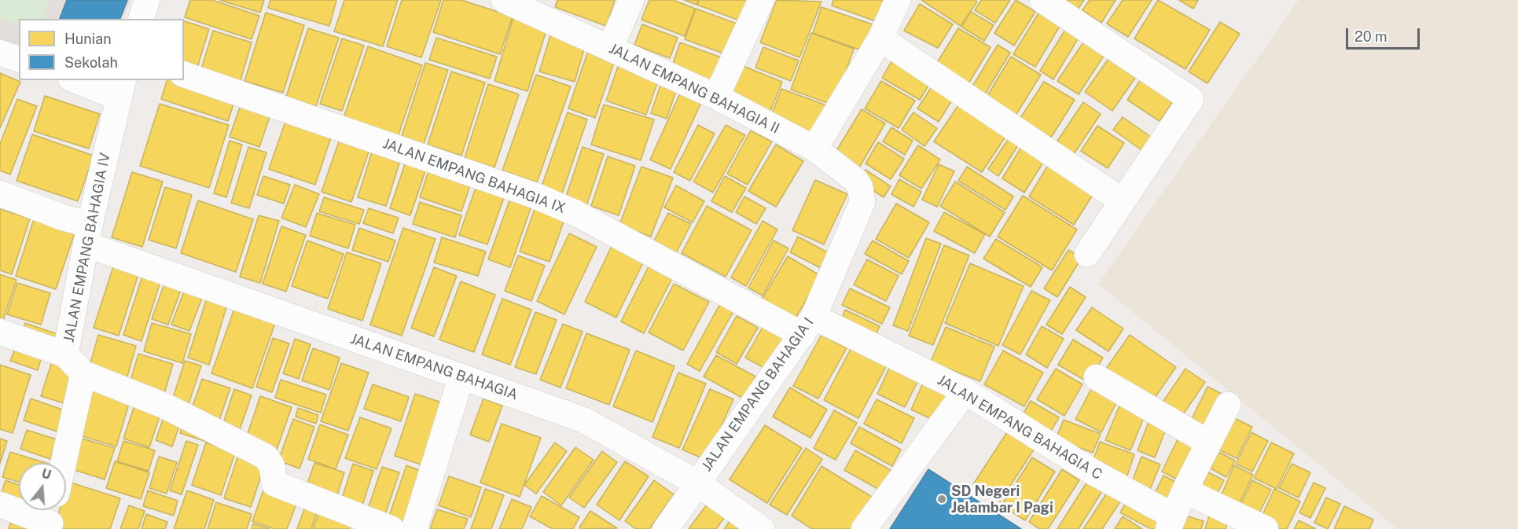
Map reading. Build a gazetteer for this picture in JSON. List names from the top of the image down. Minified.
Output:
{"streets":{"street":["JALAN EMPANG BAHAGIA II","JALAN EMPANG BAHAGIA IX","JALAN EMPANG BAHAGIA IV","JALAN EMPANG BAHAGIA","JALAN EMPANG BAHAGIA I","JALAN EMPANG BAHAGIA C"]},"crossings":[["JALAN EMPANG BAHAGIA II","JALAN EMPANG BAHAGIA I"],["JALAN EMPANG BAHAGIA IX","JALAN EMPANG BAHAGIA I"],["JALAN EMPANG BAHAGIA IX","JALAN EMPANG BAHAGIA C"],["JALAN EMPANG BAHAGIA IV","JALAN EMPANG BAHAGIA"],["JALAN EMPANG BAHAGIA","JALAN EMPANG BAHAGIA I"],["JALAN EMPANG BAHAGIA I","JALAN EMPANG BAHAGIA C"]],"places":["SD Negeri Jelambar I Pagi"],"legend":["Hunian","Sekolah"],"scale_bar":"20 m","north":"top"}
